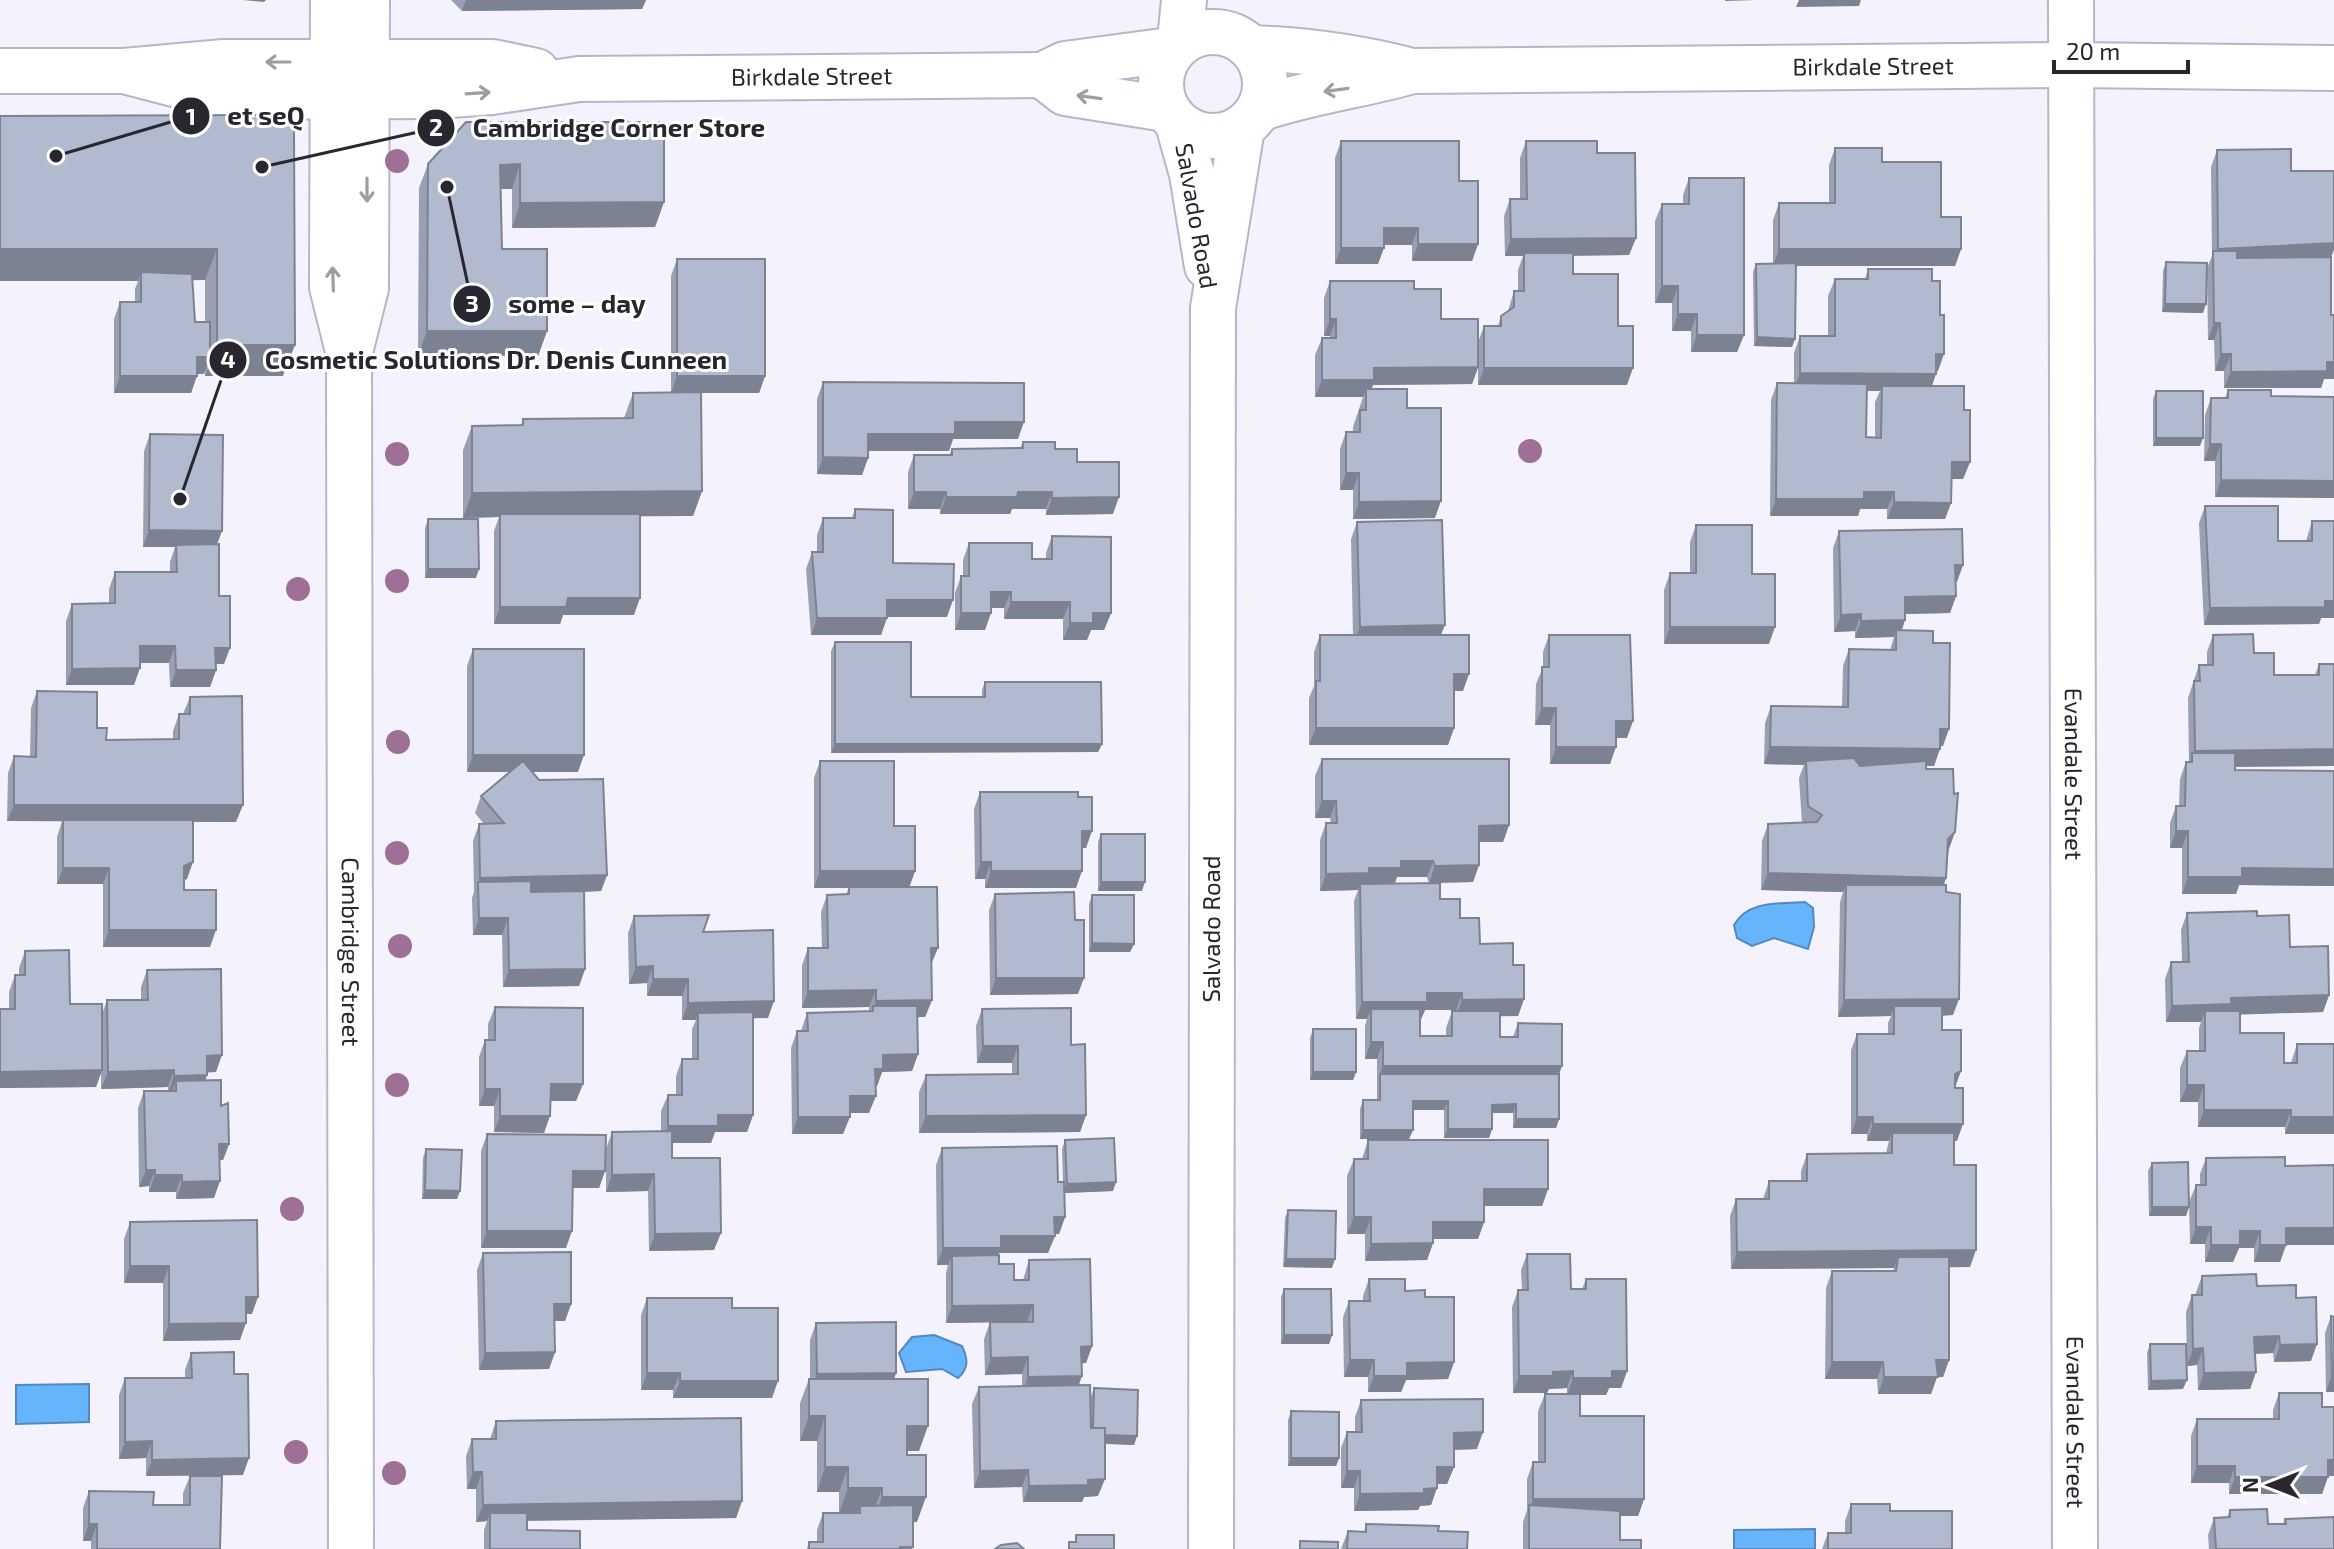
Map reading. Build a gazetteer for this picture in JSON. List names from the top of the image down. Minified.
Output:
{"streets":{"street":["Birkdale Street","Salvado Road","Evandale Street","Cambridge Street"]},"crossings":[["Birkdale Street","Salvado Road"],["Birkdale Street","Evandale Street"],["Birkdale Street","Cambridge Street"]],"places":["et seQ","Cambridge Corner Store","some – day","Cosmetic Solutions Dr. Denis Cunneen"],"scale_bar":"20 m","north":"left"}
